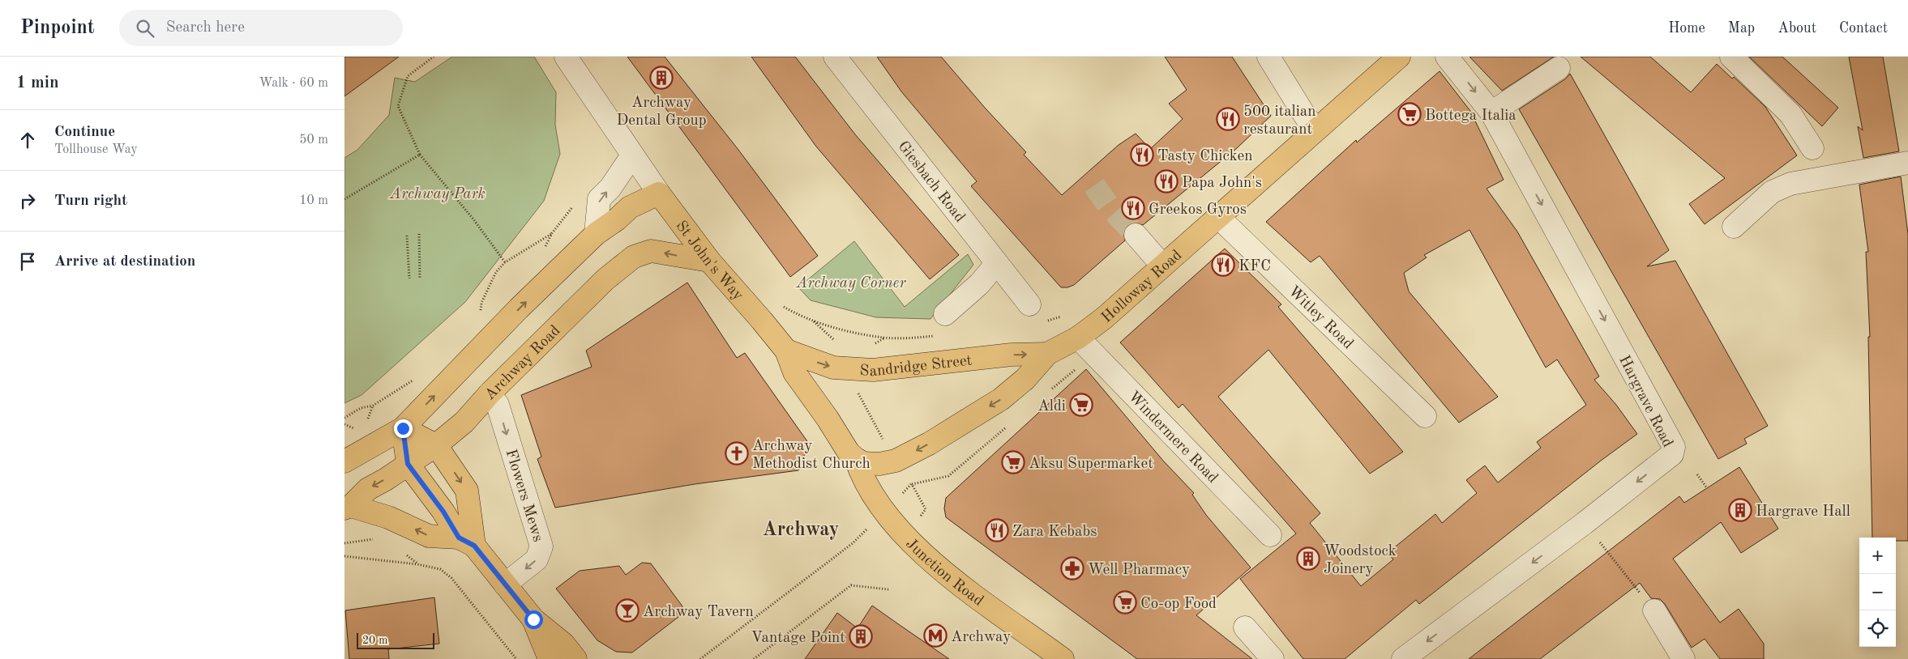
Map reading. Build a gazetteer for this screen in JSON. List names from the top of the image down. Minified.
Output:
{"streets":{"main road":["St John's Way","Holloway Road","Archway Road","Sandridge Street","Junction Road"],"street":["Giesbach Road","Witley Road","Hargrave Road","Windermere Road","Flowers Mews"]},"crossings":[["St John's Way","Holloway Road"],["St John's Way","Archway Road"],["St John's Way","Sandridge Street"],["St John's Way","Junction Road"],["Holloway Road","Witley Road"],["Holloway Road","Sandridge Street"],["Holloway Road","Windermere Road"],["Holloway Road","Junction Road"],["Archway Road","Flowers Mews"]],"one_way":["Sandridge Street","Flowers Mews"],"districts":["Archway"],"parks":["Archway Park","Archway Corner"],"places":{"building":["Archway Dental Group","Hargrave Hall","Woodstock Joinery","Vantage Point"],"supermarket":["Bottega Italia","Aldi","Aksu Supermarket","Co-op Food"],"restaurant":["500 italian restaurant","Tasty Chicken","Papa John's","Greekos Gyros","KFC","Zara Kebabs"],"church":["Archway Methodist Church"],"pharmacy":["Well Pharmacy"],"bar":["Archway Tavern"],"metro station":["Archway"]},"scale_bar":"20 m","page":{"header":"Pinpoint","search":"Search here","nav":["Home","Map","About","Contact"],"heading":["1 min","Walk · 60 m"],"list":[["Continue","Tollhouse Way","50 m"],["Turn right","10 m"],"Arrive at destination"],"map_buttons":["+","−"],"scale":"20 m"}}
